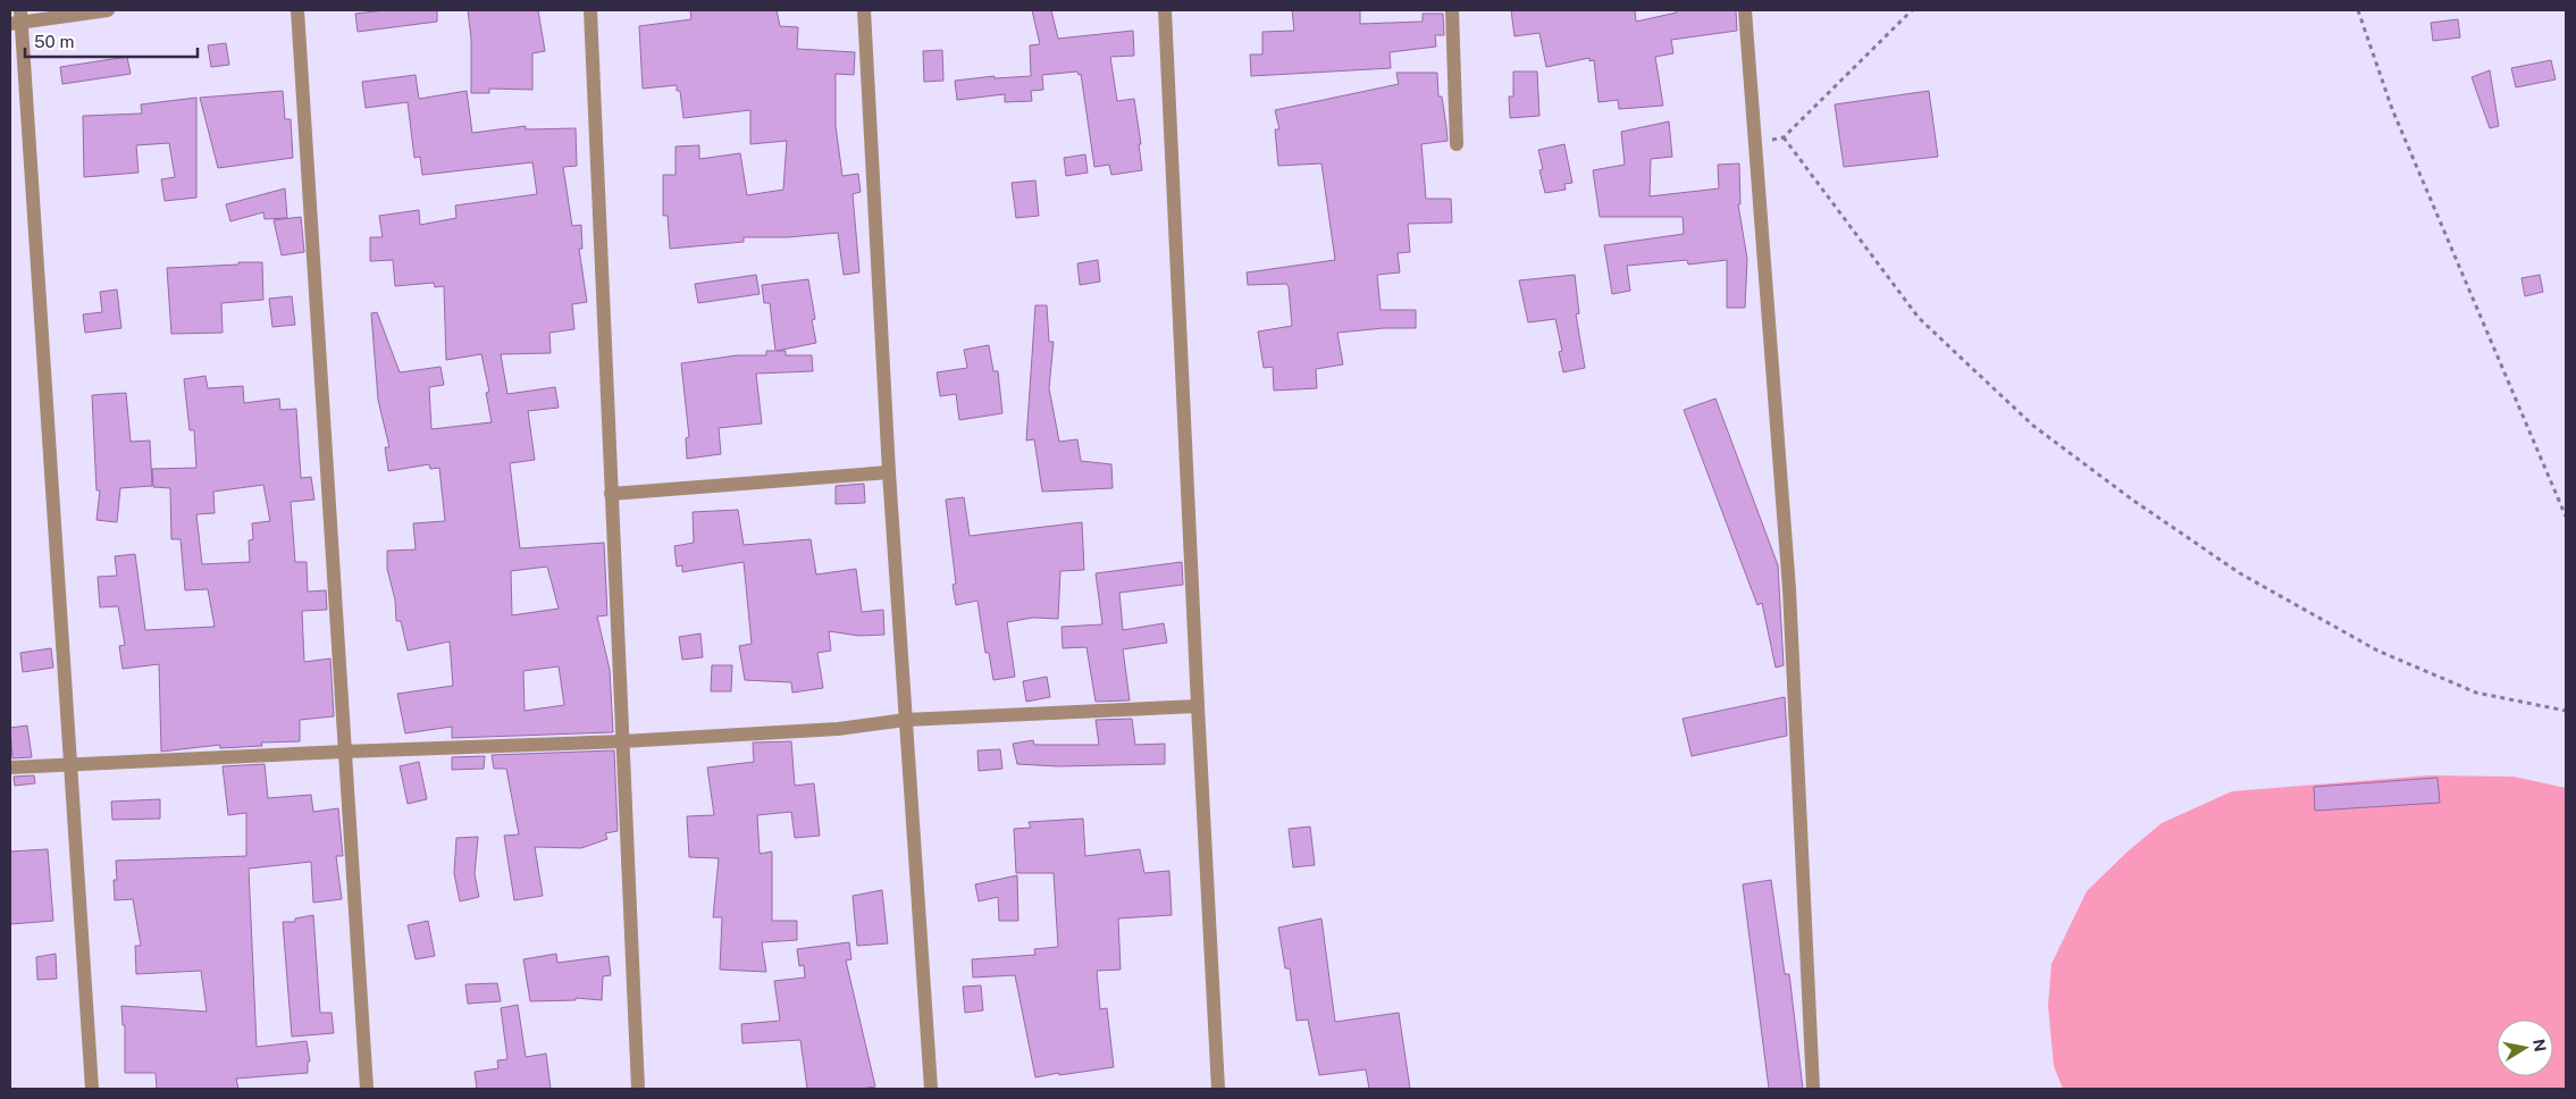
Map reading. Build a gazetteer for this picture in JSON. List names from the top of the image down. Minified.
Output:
{"scale_bar":"50 m","north":"right"}
